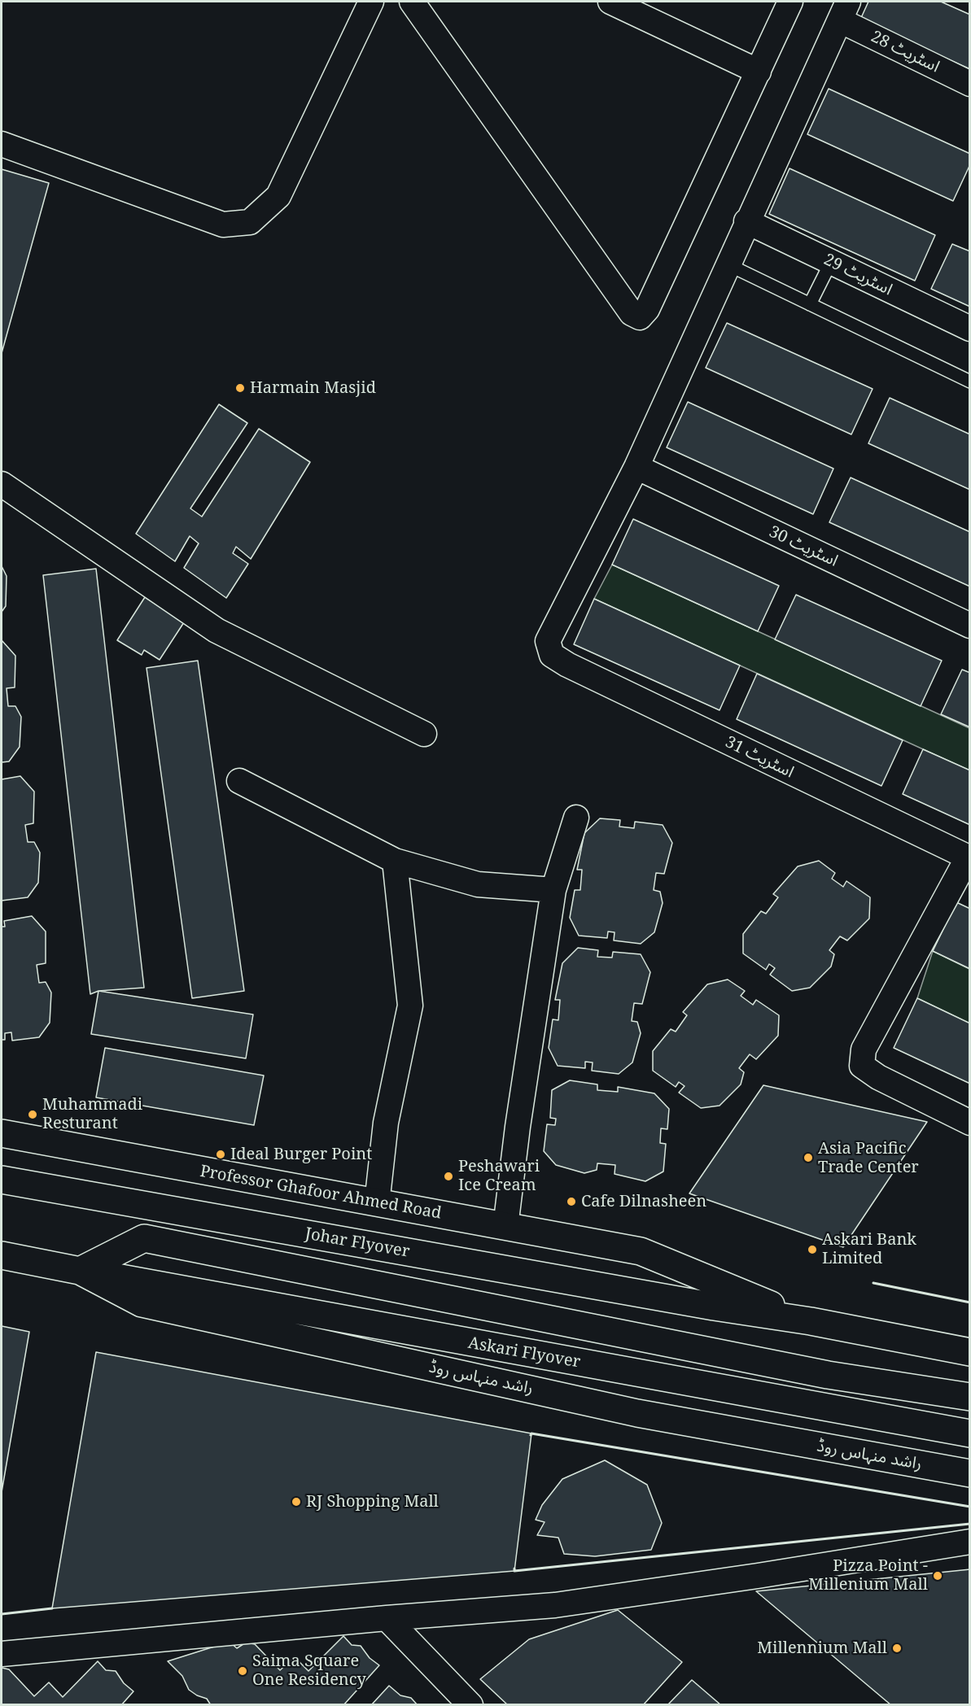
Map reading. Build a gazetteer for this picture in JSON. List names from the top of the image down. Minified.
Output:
{"streets":{"main road":["Professor Ghafoor Ahmed Road","Johar Flyover","Askari Flyover","راشد منہاس روڈ"],"street":["اسٹریٹ 28","اسٹریٹ 29","اسٹریٹ 30","اسٹریٹ 31"]},"crossings":[["اسٹریٹ 30","اسٹریٹ 31"],["Professor Ghafoor Ahmed Road","Johar Flyover"],["Askari Flyover","راشد منہاس روڈ"]],"places":["Harmain Masjid","Muhammadi Resturant","Ideal Burger Point","Asia Pacific Trade Center","Peshawari Ice Cream","Cafe Dilnasheen","Askari Bank Limited","RJ Shopping Mall","Pizza Point - Millenium Mall","Millennium Mall","Saima Square One Residency"]}
